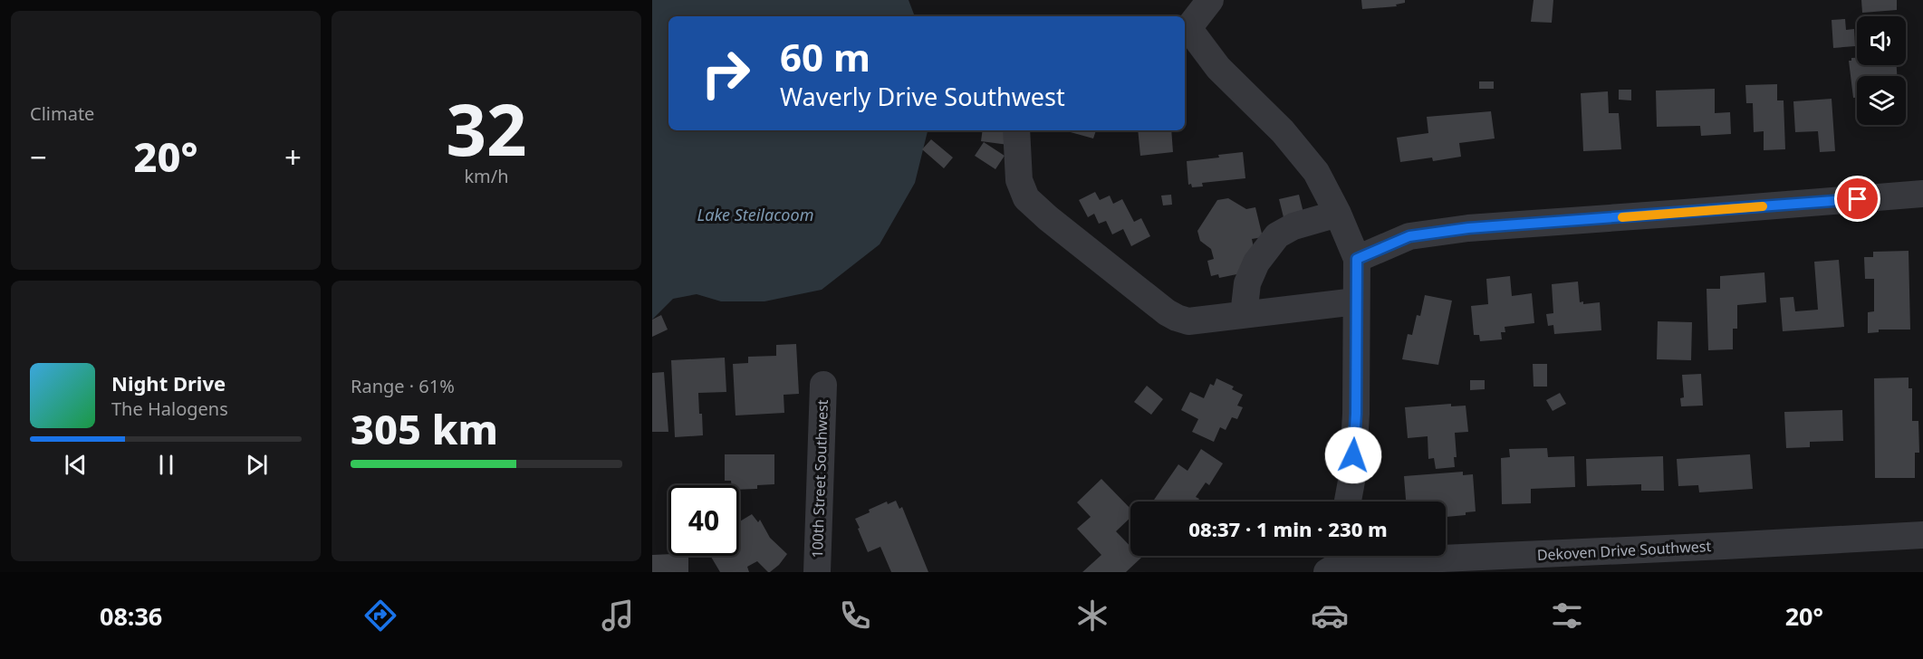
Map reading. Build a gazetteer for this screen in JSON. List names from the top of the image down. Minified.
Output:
{"streets":{"street":["100th Street Southwest","Dekoven Drive Southwest"]},"water":["Lake Steilacoom"],"page":{"tile":["Climate",["32","km/h"],["Range · 61%","305 km"]],"turn":["60 m","Waverly Drive Southwest"],"heat":["−","20°","+"],"song":["Night Drive","The Halogens"],"limit":"40","trip":"08:37 · 1 min · 230 m","tabs":["08:36","20°"]}}
